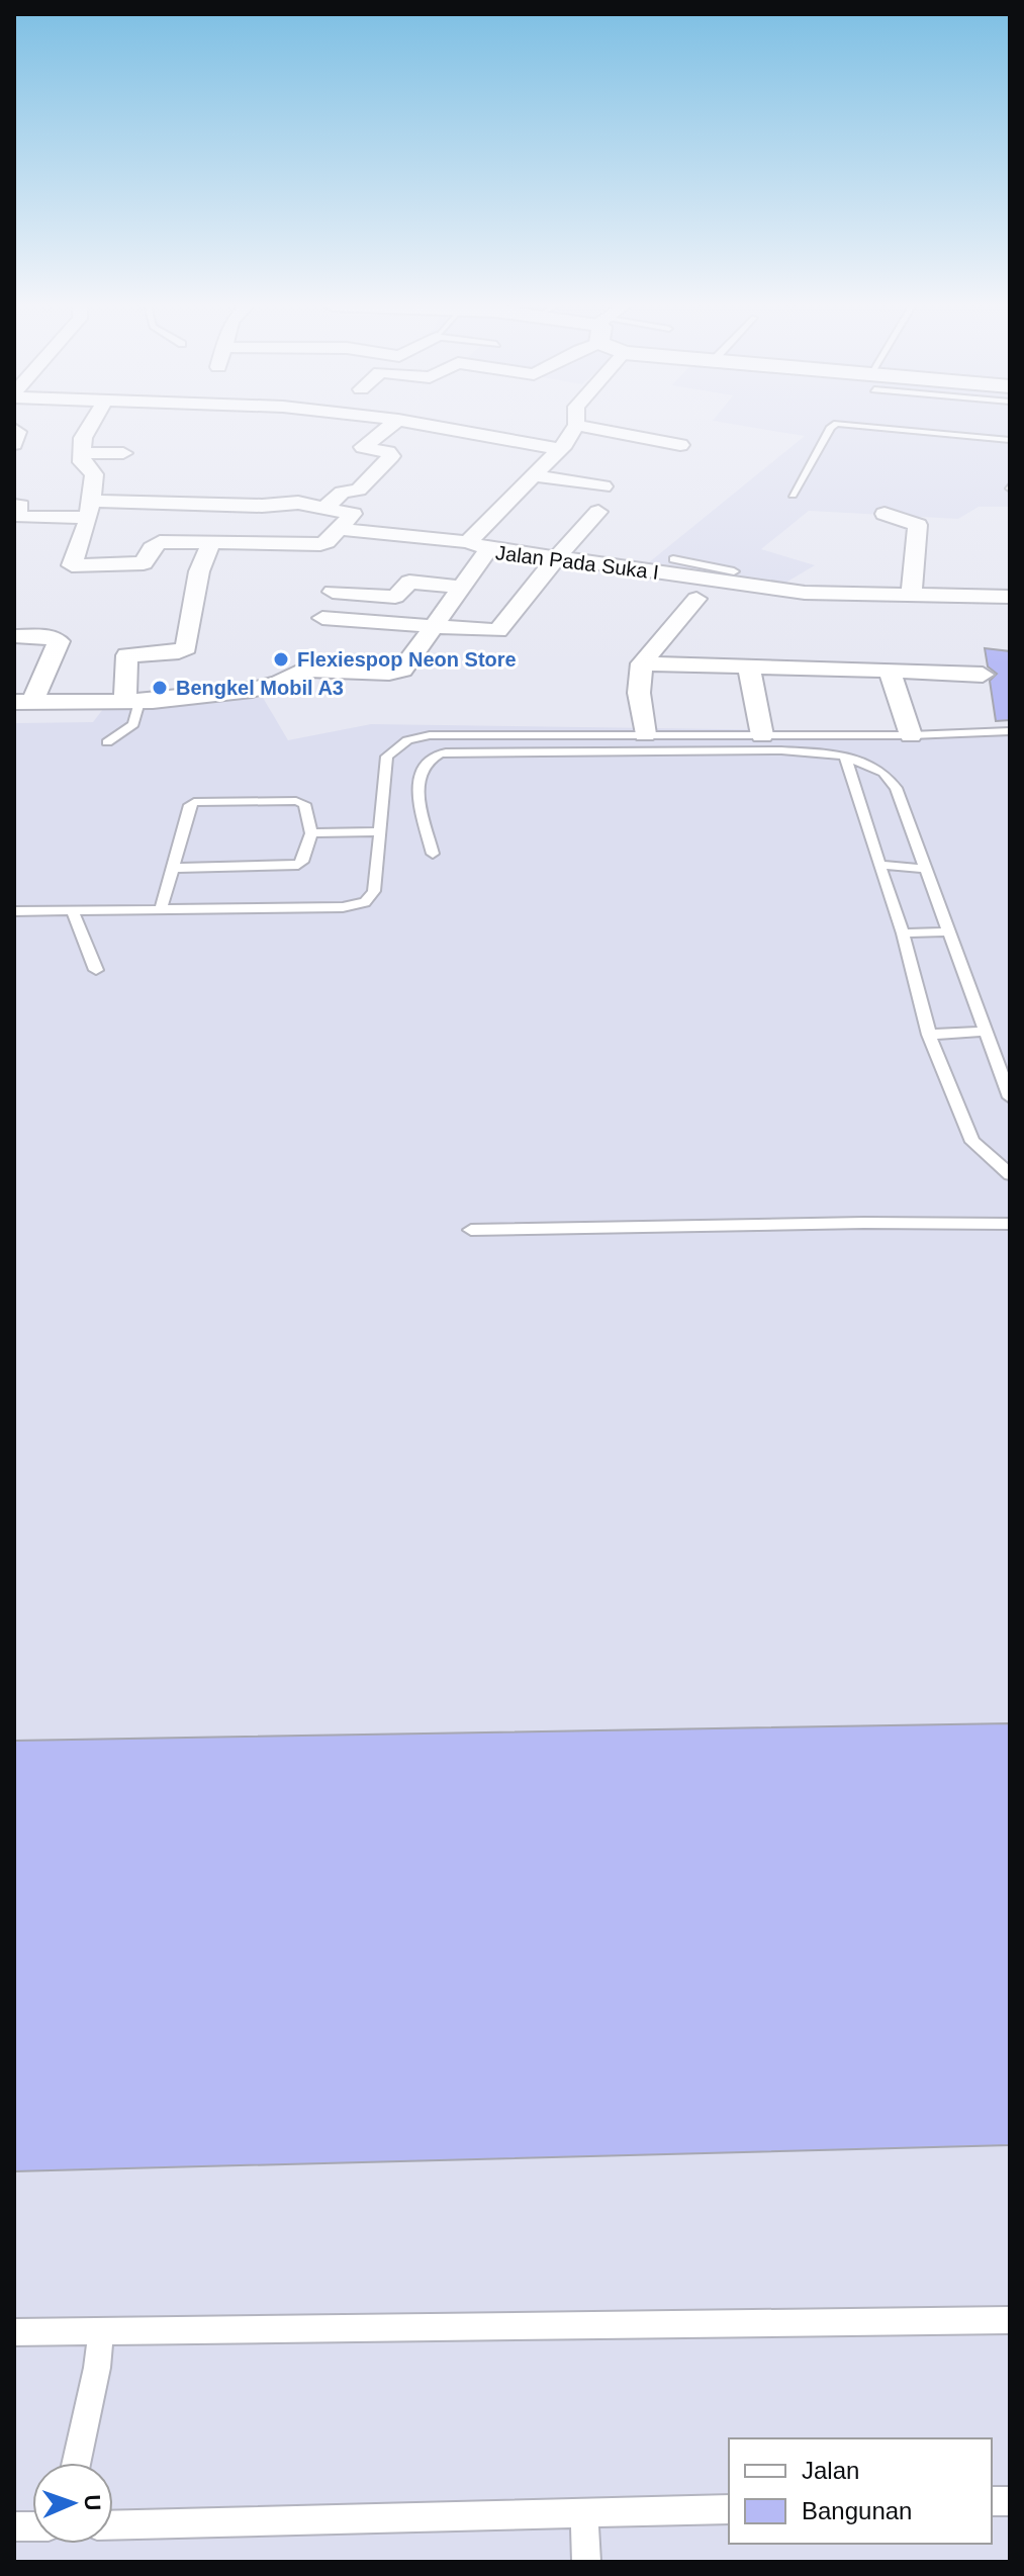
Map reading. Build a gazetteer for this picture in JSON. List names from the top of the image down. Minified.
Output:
{"streets":{"street":["Jalan Pada Suka I"]},"places":["Flexiespop Neon Store","Bengkel Mobil A3"],"legend":["Jalan","Bangunan"],"north":"right"}
